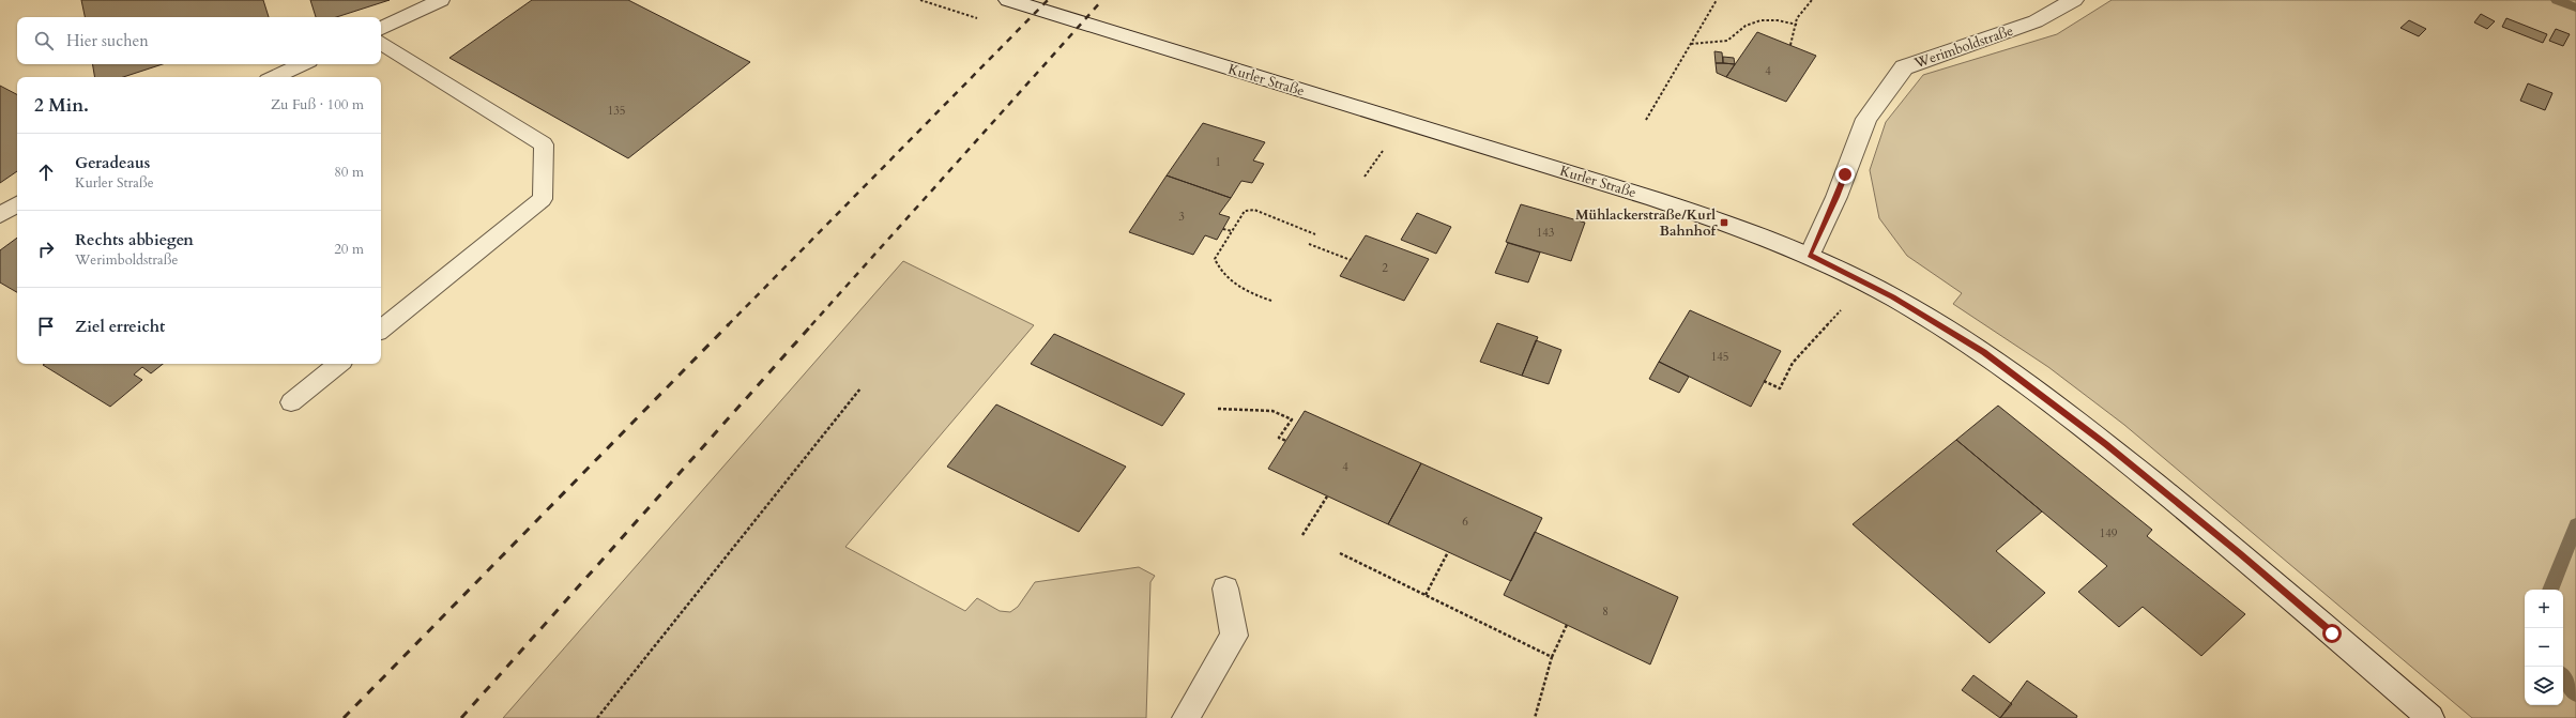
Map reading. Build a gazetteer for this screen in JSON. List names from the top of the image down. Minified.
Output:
{"streets":{"main road":["Werimboldstraße","Kurler Straße"]},"crossings":[["Werimboldstraße","Kurler Straße"]],"places":{"transit":["Mühlackerstraße/Kurl Bahnhof"]},"house_numbers":["4","135","1","3","143","2","145","4","6","149","8"],"page":{"search":"Hier suchen","heading":["2 Min.","Zu Fuß · 100 m"],"list":[["Geradeaus","Kurler Straße","80 m"],["Rechts abbiegen","Werimboldstraße","20 m"],"Ziel erreicht"],"map_buttons":["+","−"]}}
